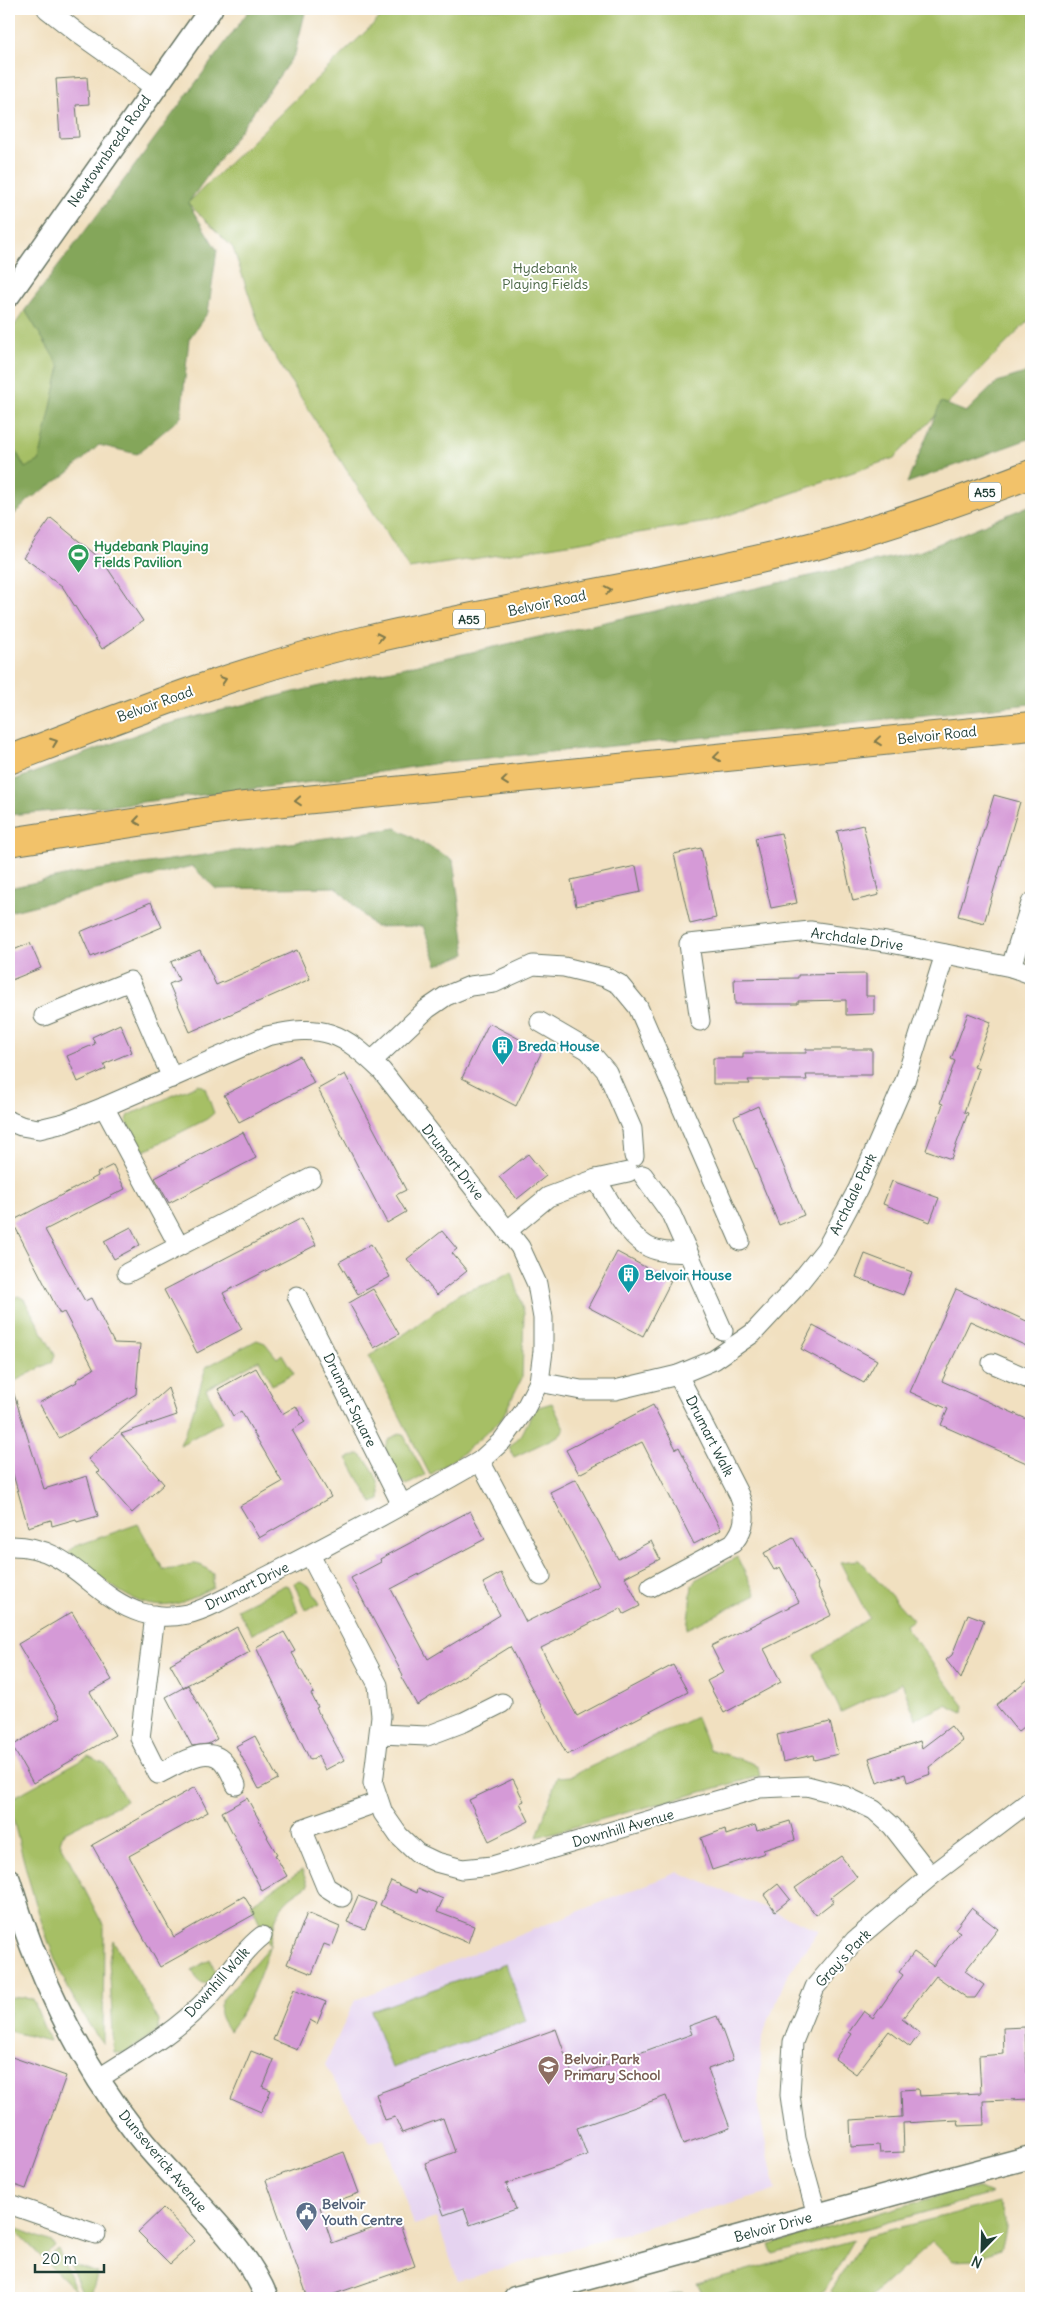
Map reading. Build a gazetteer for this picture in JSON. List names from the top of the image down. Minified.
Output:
{"streets":{"highway":["A55","Belvoir Road"],"street":["Newtownbreda Road","Archdale Drive","Drumart Drive","Archdale Park","Drumart Square","Drumart Walk","Downhill Avenue","Gray's Park","Downhill Walk","Dunseverick Avenue","Belvoir Drive"]},"crossings":[["Archdale Drive","Archdale Park"],["Drumart Drive","Drumart Square"],["Drumart Drive","Downhill Avenue"],["Archdale Park","Drumart Walk"],["Downhill Avenue","Gray's Park"],["Gray's Park","Belvoir Drive"],["Downhill Walk","Dunseverick Avenue"]],"parks":["Hydebank Playing Fields"],"places":{"sports":["Hydebank Playing Fields Pavilion"],"building":["Breda House","Belvoir House"],"school or university":["Belvoir Park Primary School"],"public building":["Belvoir Youth Centre"]},"scale_bar":"20 m","north":"bottom left"}
